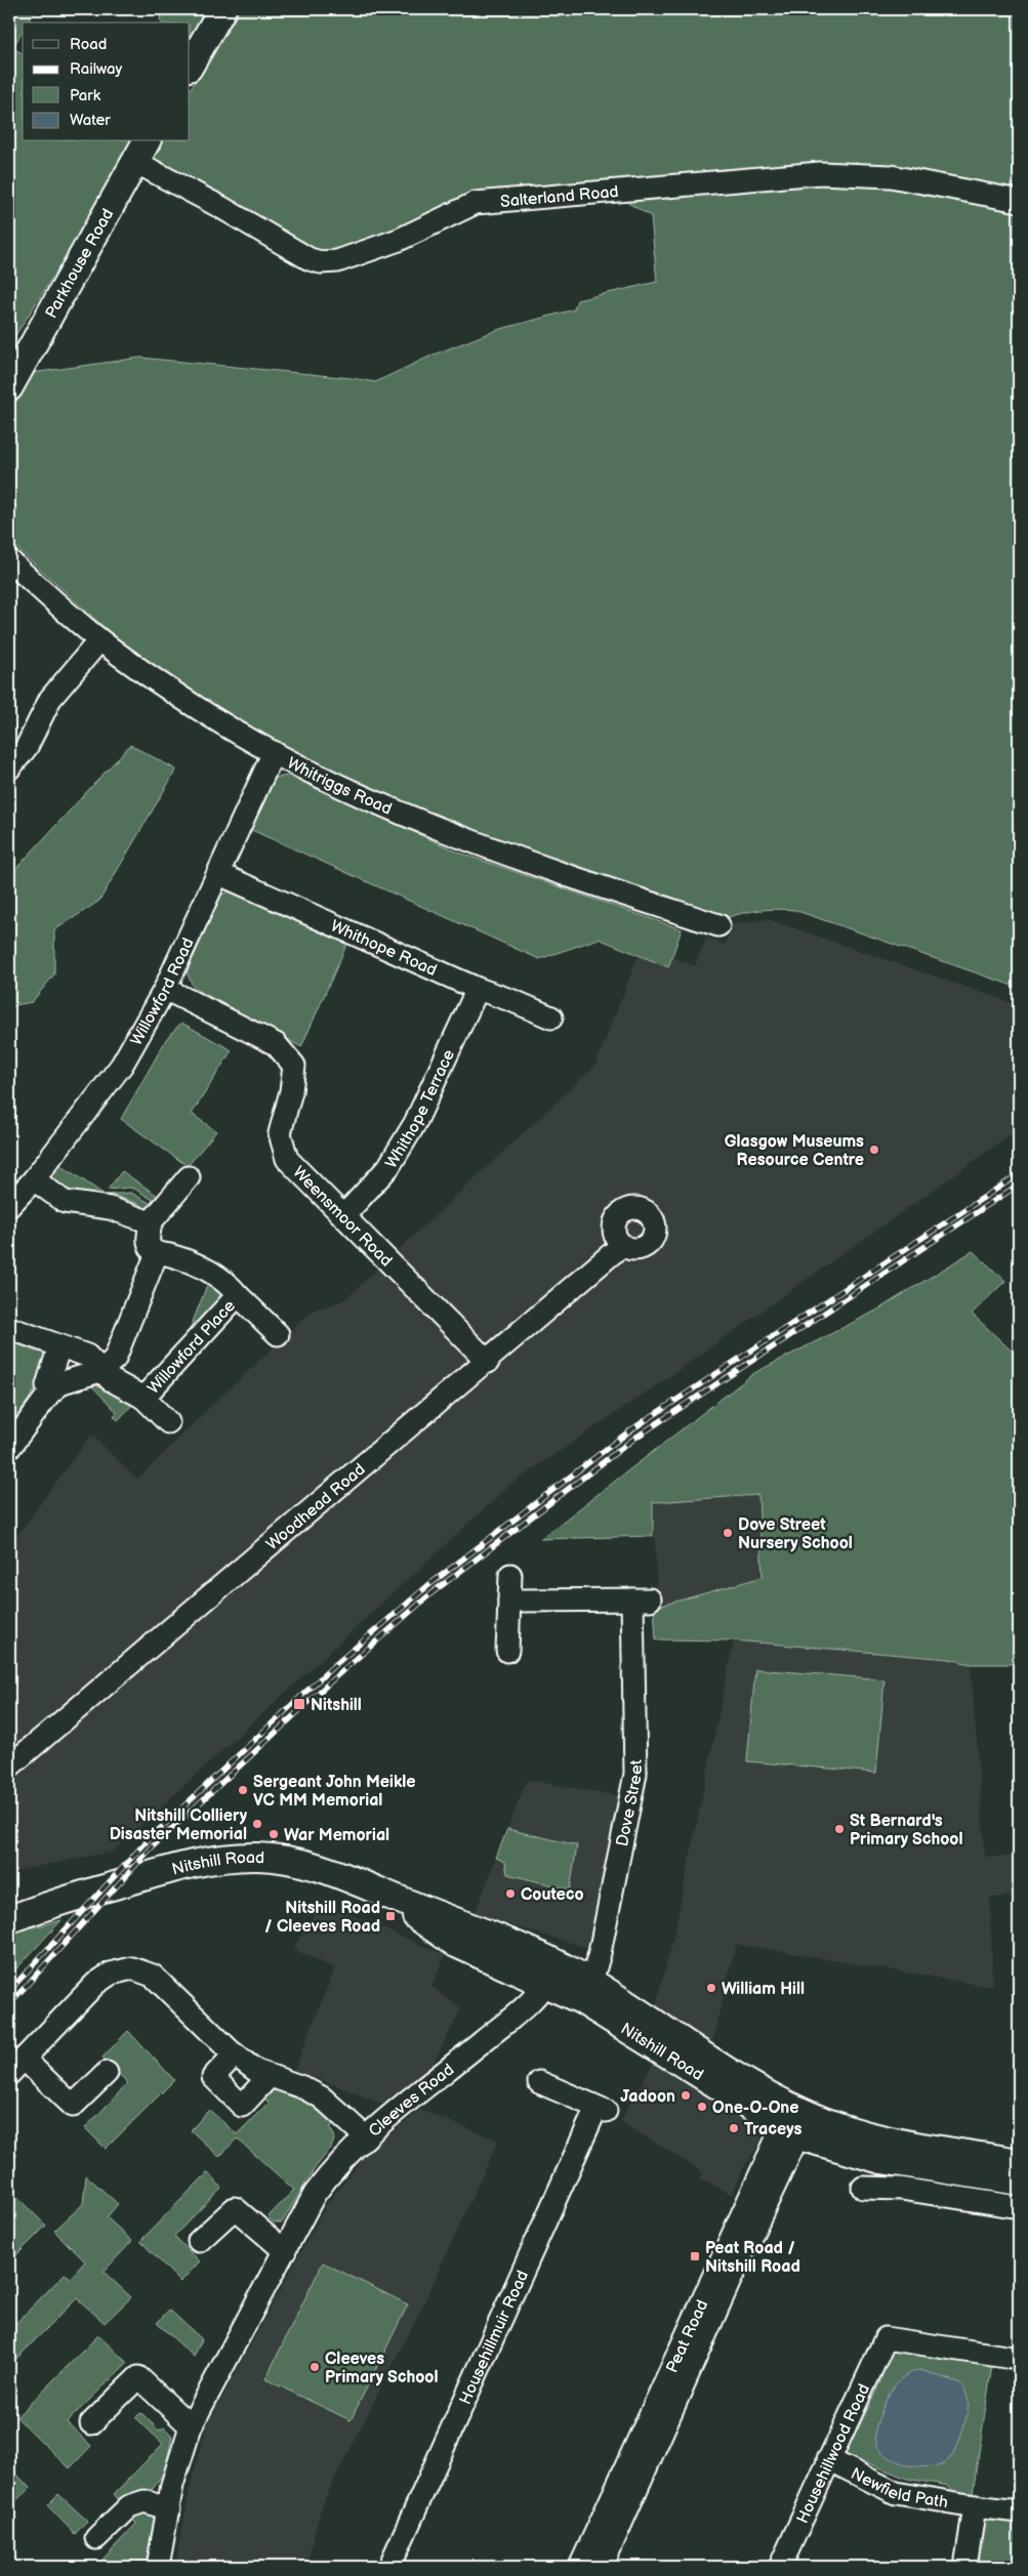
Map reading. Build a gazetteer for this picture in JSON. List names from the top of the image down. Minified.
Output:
{"streets":{"main road":["Parkhouse Road","Nitshill Road"],"street":["Salterland Road","Whitriggs Road","Whithope Road","Willowford Road","Whithope Terrace","Weensmoor Road","Willowford Place","Woodhead Road","Dove Street","Cleeves Road","Peat Road","Househillmuir Road","Househillwood Road","Newfield Path"]},"crossings":[["Salterland Road","Parkhouse Road"],["Whitriggs Road","Willowford Road"],["Whithope Road","Willowford Road"],["Whithope Road","Whithope Terrace"],["Willowford Road","Weensmoor Road"],["Whithope Terrace","Weensmoor Road"],["Weensmoor Road","Woodhead Road"],["Dove Street","Nitshill Road"],["Nitshill Road","Cleeves Road"],["Nitshill Road","Peat Road"],["Househillwood Road","Newfield Path"]],"places":{"other":["Glasgow Museums Resource Centre","Dove Street Nursery School","Sergeant John Meikle VC MM Memorial","Nitshill Colliery Disaster Memorial","St Bernard's Primary School","War Memorial","Couteco","William Hill","Jadoon","One-O-One","Traceys","Cleeves Primary School"],"transit":["Nitshill","Nitshill Road / Cleeves Road","Peat Road / Nitshill Road"]},"legend":["Road","Railway","Park","Water"]}
